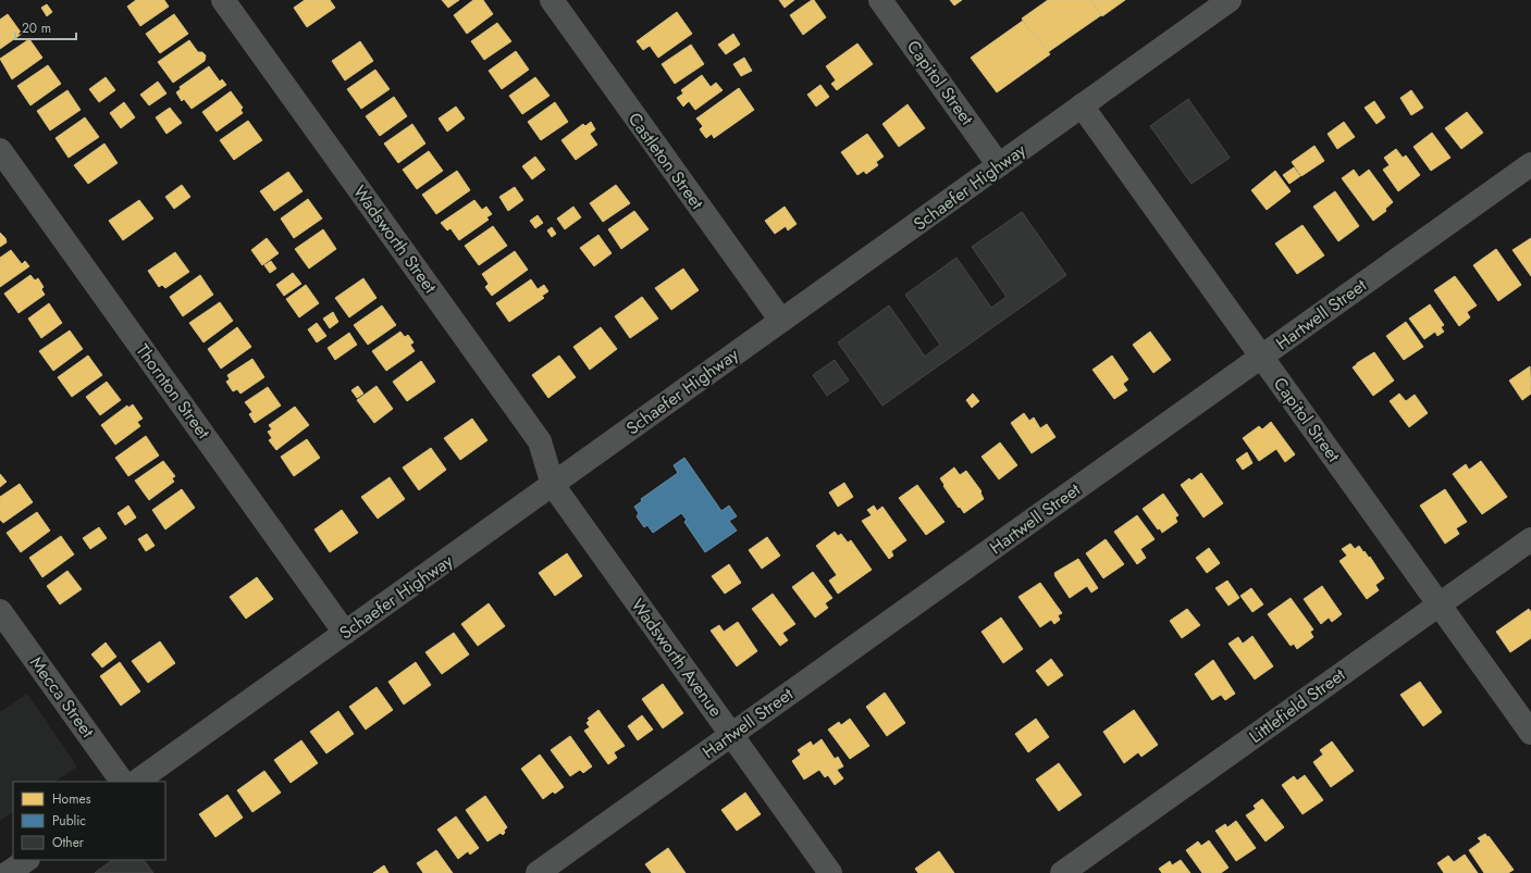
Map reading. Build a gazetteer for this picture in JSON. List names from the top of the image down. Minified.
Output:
{"streets":{"street":["Capitol Street","Castleton Street","Schaefer Highway","Wadsworth Street","Hartwell Street","Thornton Street","Wadsworth Avenue","Mecca Street","Littlefield Street"]},"crossings":[["Capitol Street","Schaefer Highway"],["Capitol Street","Hartwell Street"],["Capitol Street","Littlefield Street"],["Castleton Street","Schaefer Highway"],["Schaefer Highway","Wadsworth Street"],["Schaefer Highway","Thornton Street"],["Schaefer Highway","Wadsworth Avenue"],["Wadsworth Street","Wadsworth Avenue"],["Hartwell Street","Wadsworth Avenue"]],"legend":["Homes","Public","Other"],"scale_bar":"20 m"}
